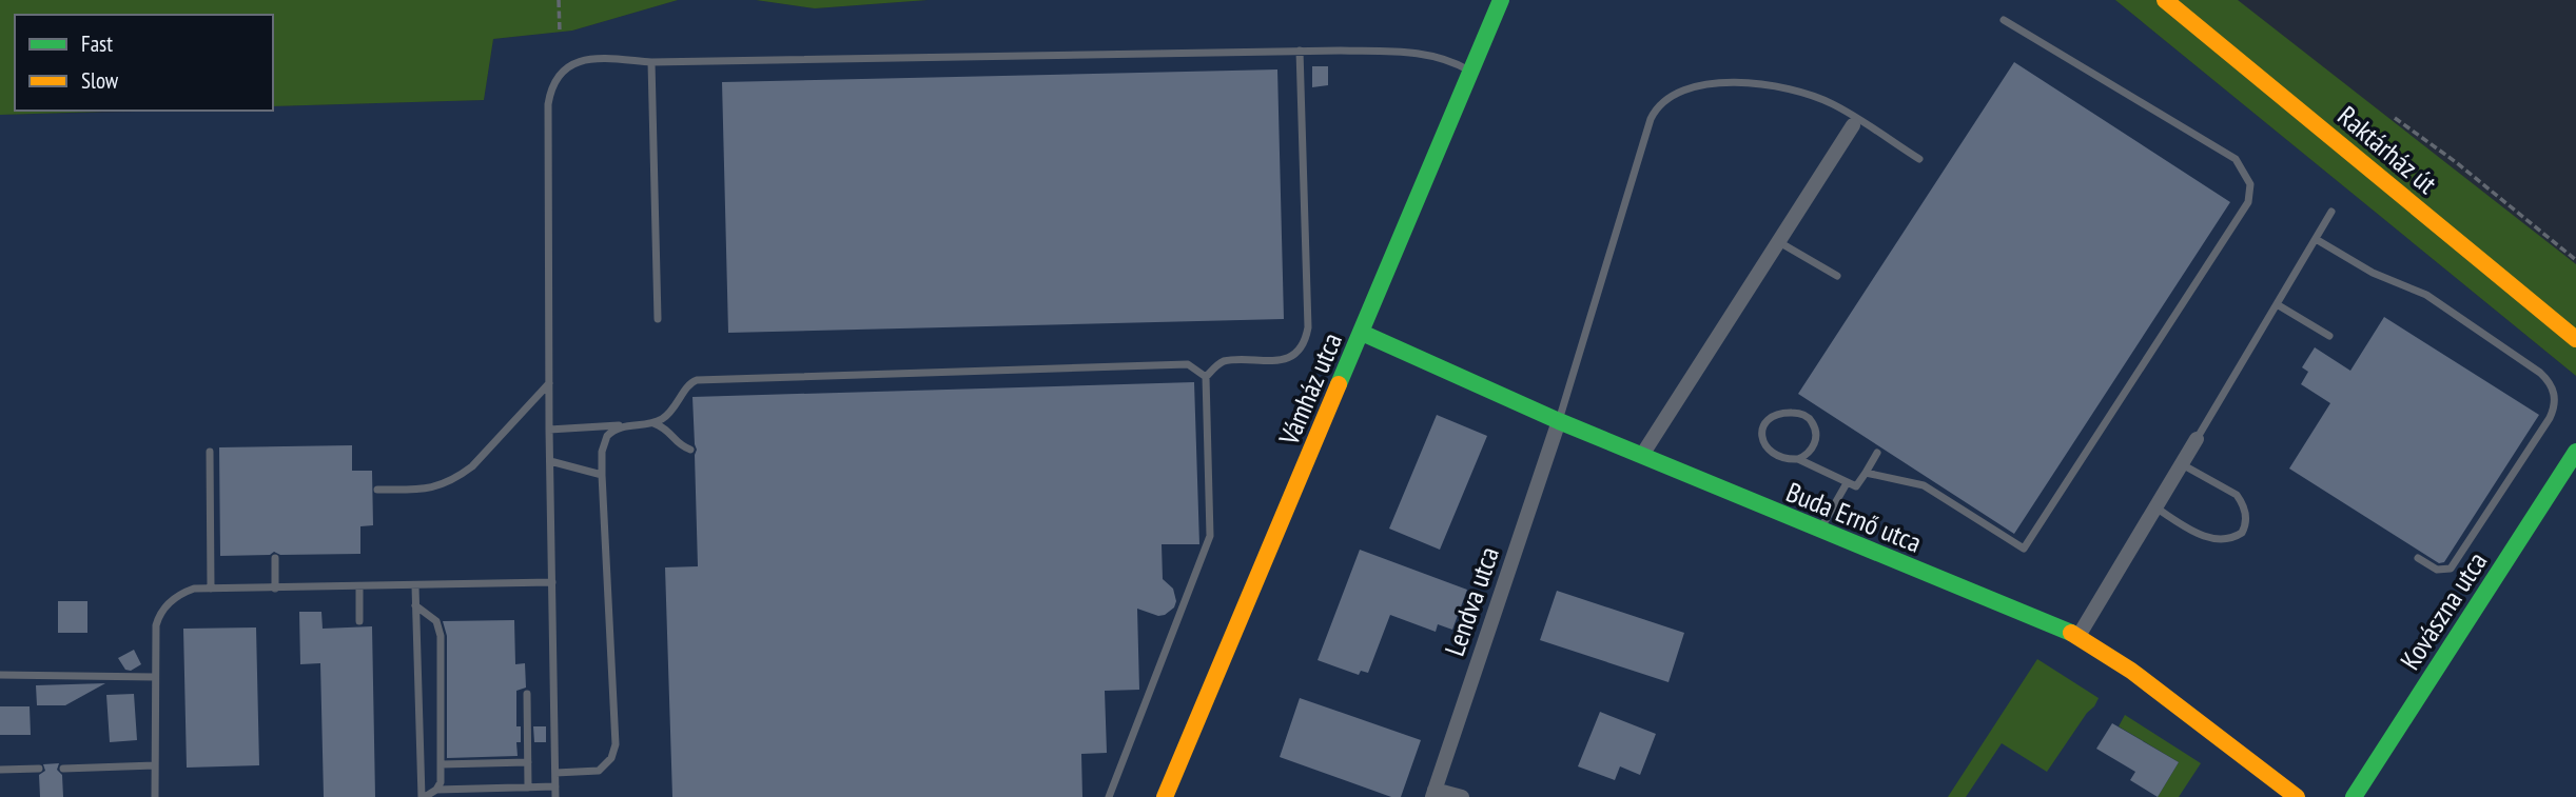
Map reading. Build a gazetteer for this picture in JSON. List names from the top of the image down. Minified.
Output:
{"streets":{"street":["Raktárház út","Vámház utca","Buda Ernő utca","Lendva utca","Kovászna utca"]},"crossings":[["Vámház utca","Buda Ernő utca"],["Buda Ernő utca","Lendva utca"]],"legend":["Fast","Slow"]}
